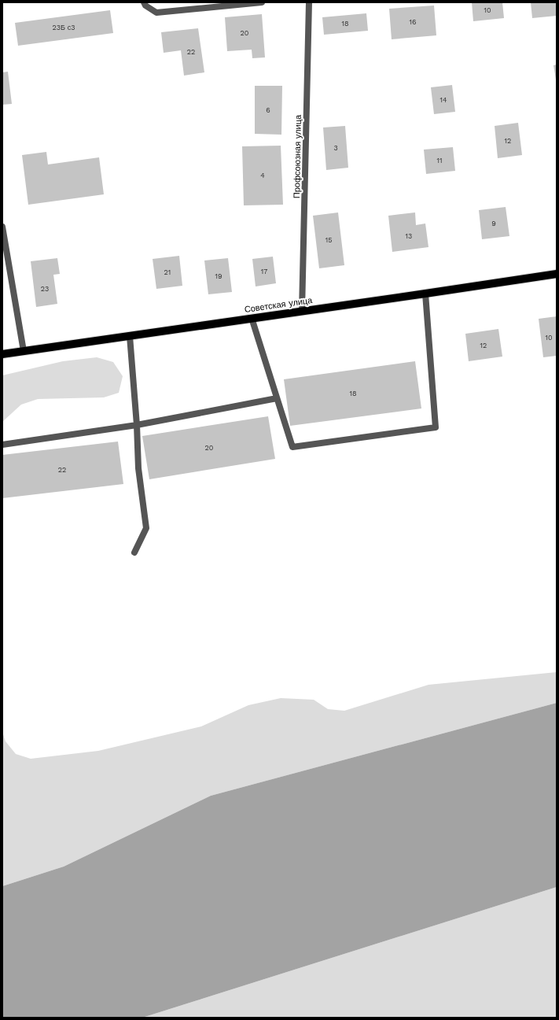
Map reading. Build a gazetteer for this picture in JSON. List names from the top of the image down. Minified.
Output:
{"streets":{"main road":["Советская улица"],"street":["Профсоюзная улица"]},"crossings":[["Профсоюзная улица","Советская улица"]],"house_numbers":["10","16","18","23Б с3","20","22","14","6","12","3","11","4","9","13","15","17","21","19","23","10","12","18","20","22"]}
